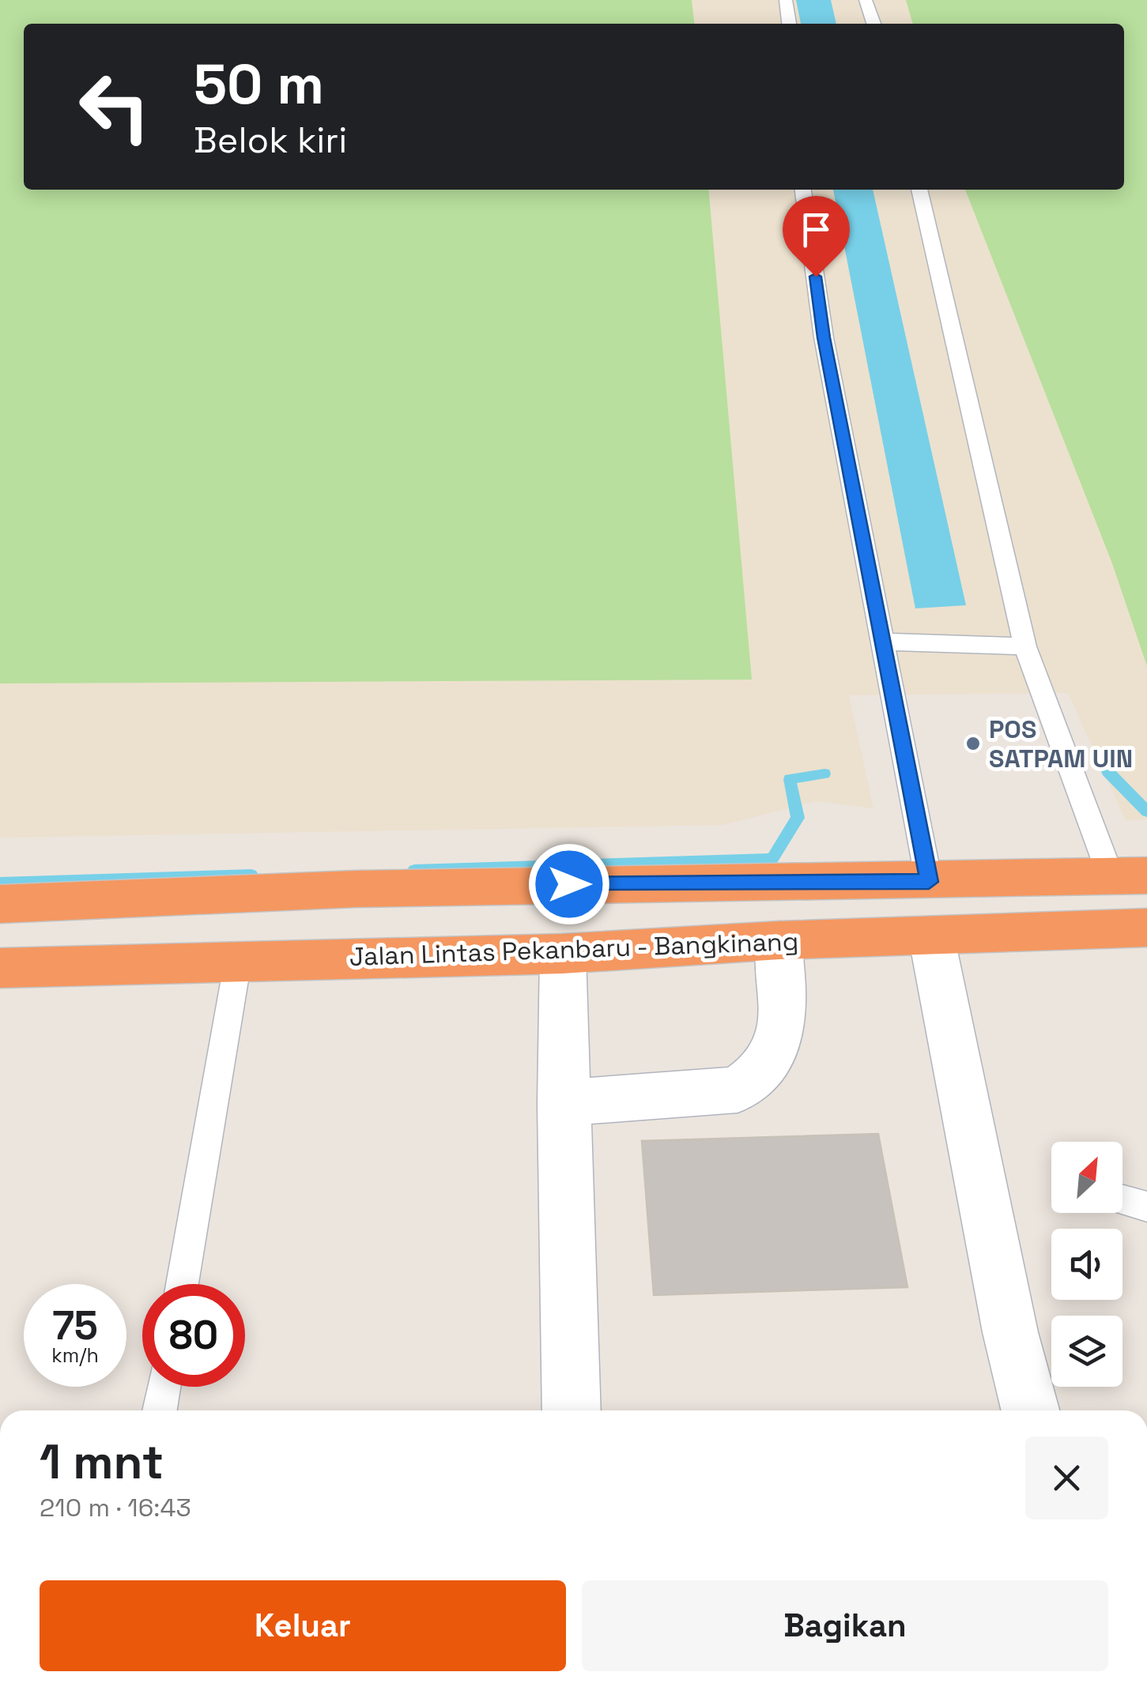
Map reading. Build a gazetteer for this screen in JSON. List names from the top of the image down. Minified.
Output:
{"streets":{"highway":["Jalan Lintas Pekanbaru - Bangkinang"]},"places":["POS SATPAM UIN"],"north":"top right","page":{"turn":["50 m","Belok kiri"],"speed":"75 km/h","limit":"80","heading":["1 mnt","210 m · 16:43"],"buttons":["Keluar","Bagikan"]}}
